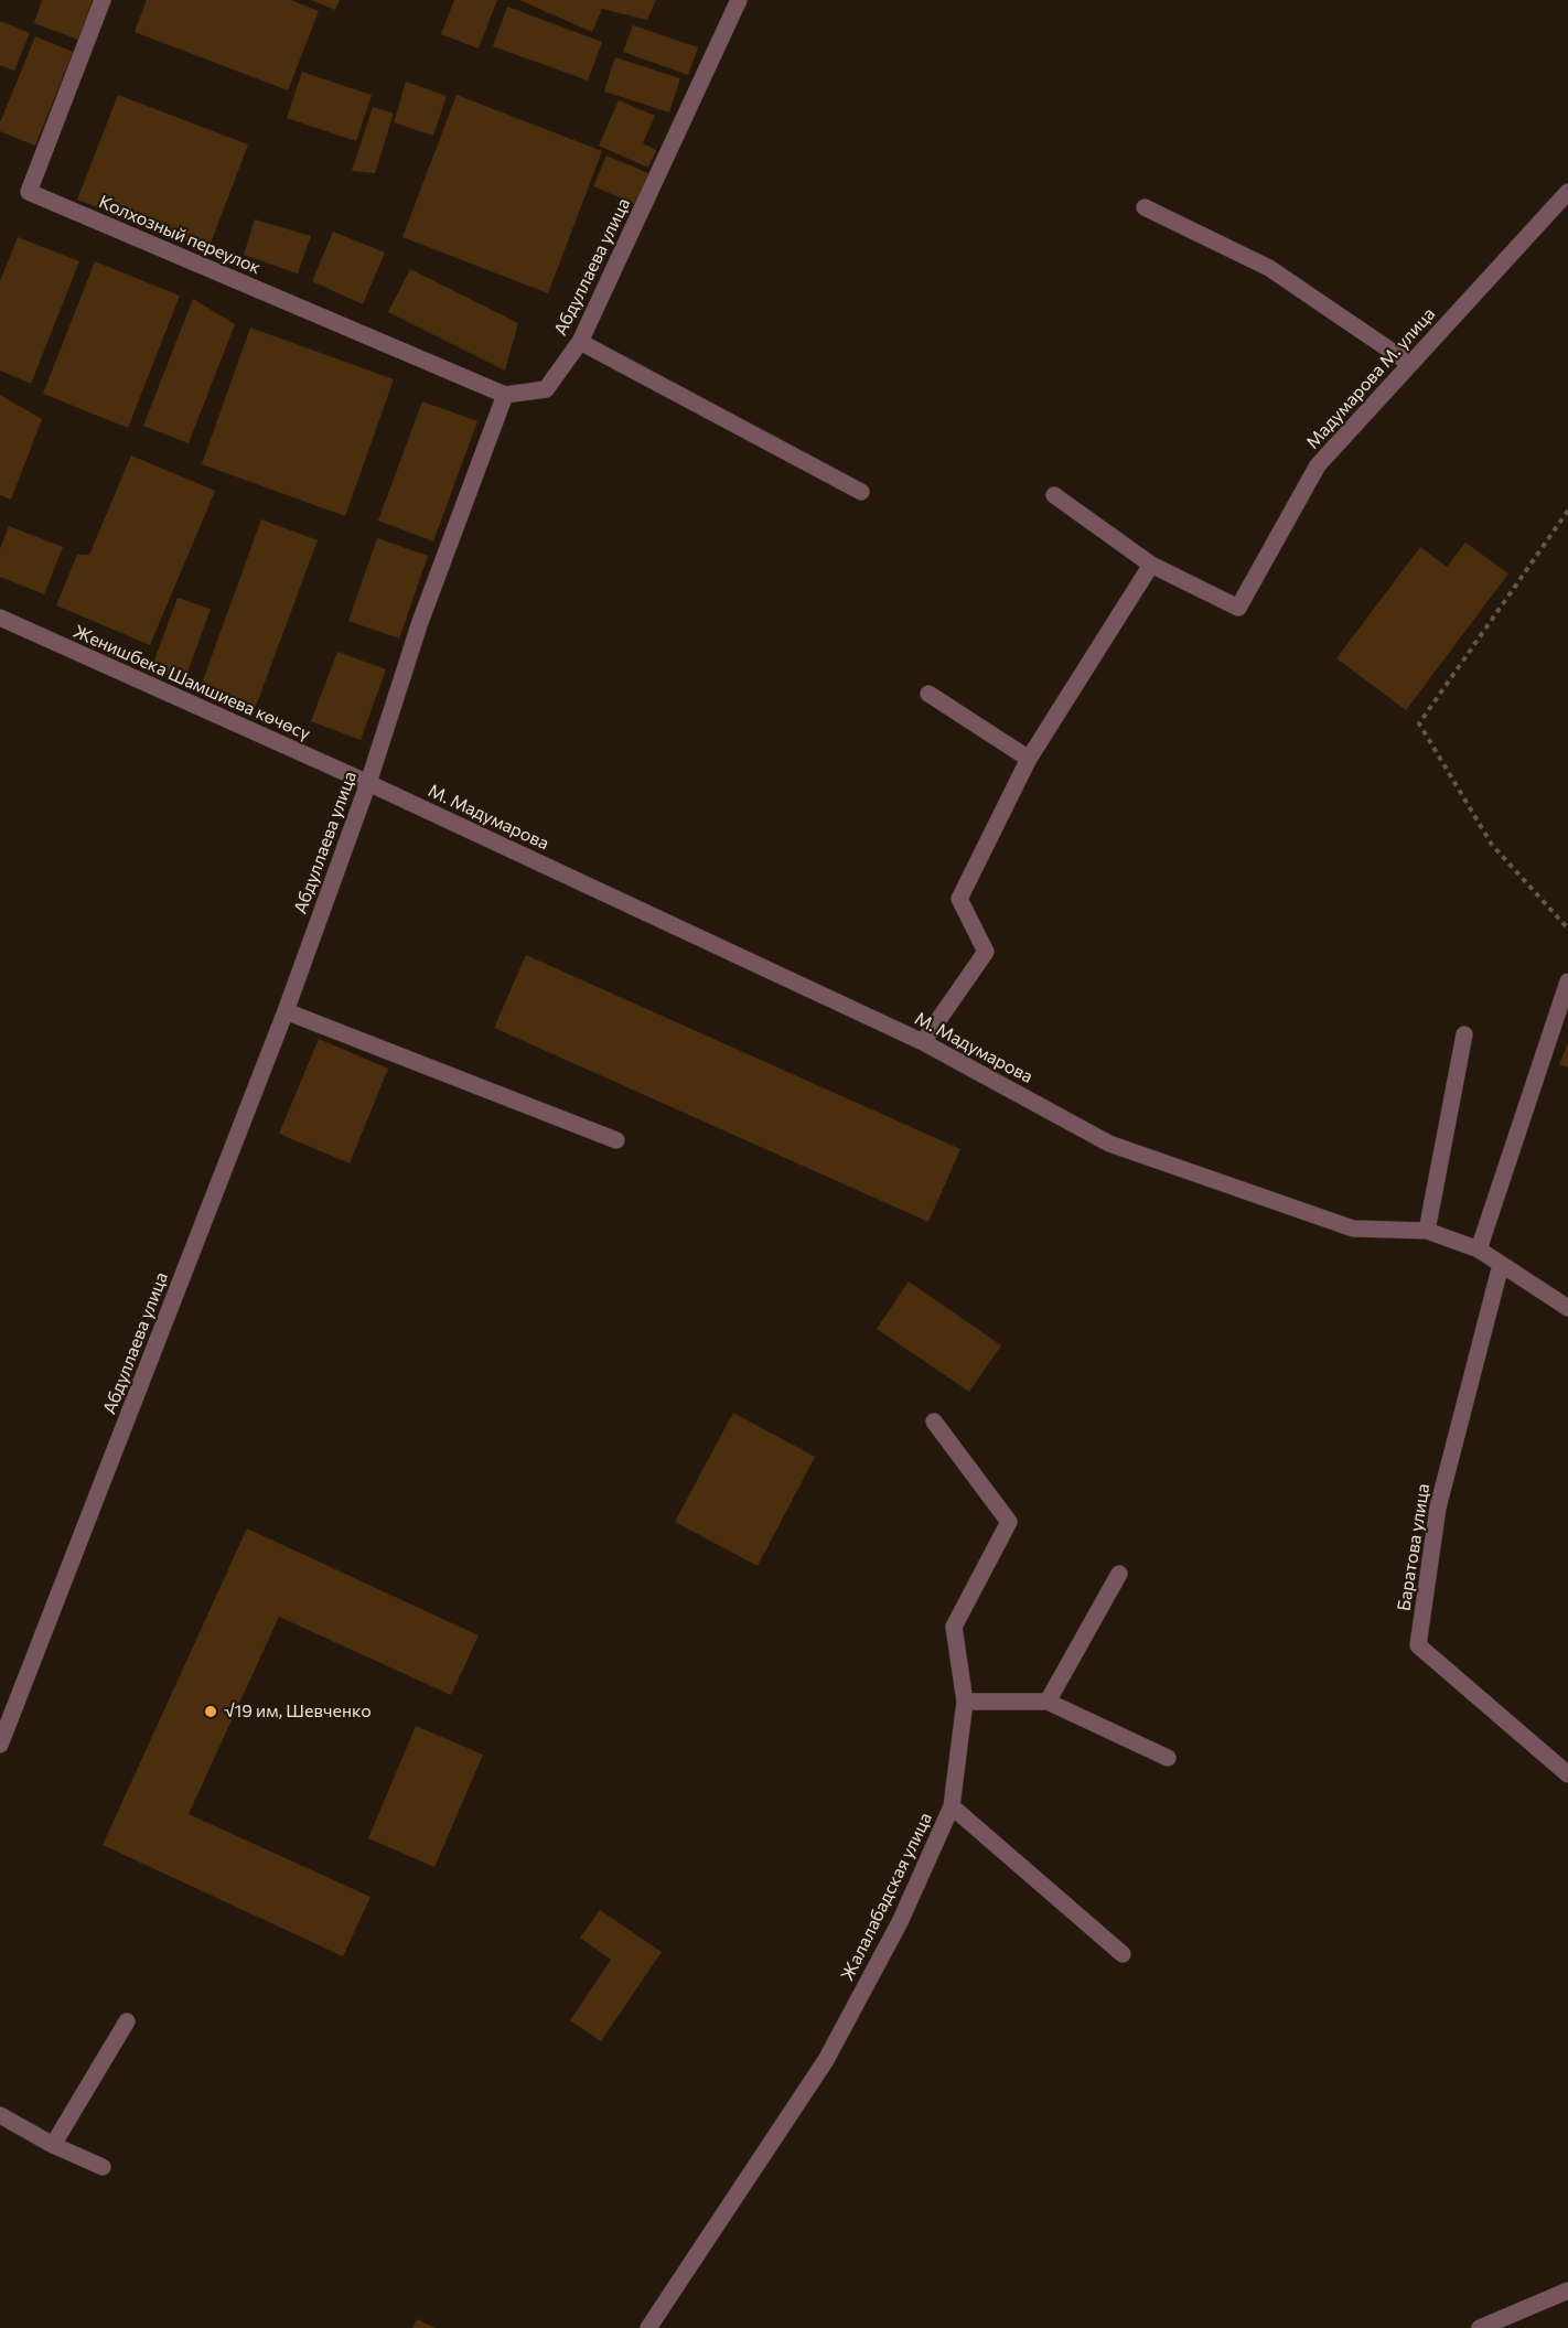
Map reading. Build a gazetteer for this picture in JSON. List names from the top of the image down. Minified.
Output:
{"streets":{"street":["Колхозный переулок","Абдуллаева улица","Мадумарова М. улица","Женишбека Шамшиева көчөсү","М. Мадумарова","Баратова улица","Жалалабадская улица"]},"crossings":[["Колхозный переулок","Абдуллаева улица"],["Абдуллаева улица","Женишбека Шамшиева көчөсү"],["Абдуллаева улица","М. Мадумарова"],["Женишбека Шамшиева көчөсү","М. Мадумарова"],["М. Мадумарова","Баратова улица"]],"places":["√19 им, Шевченко"]}
